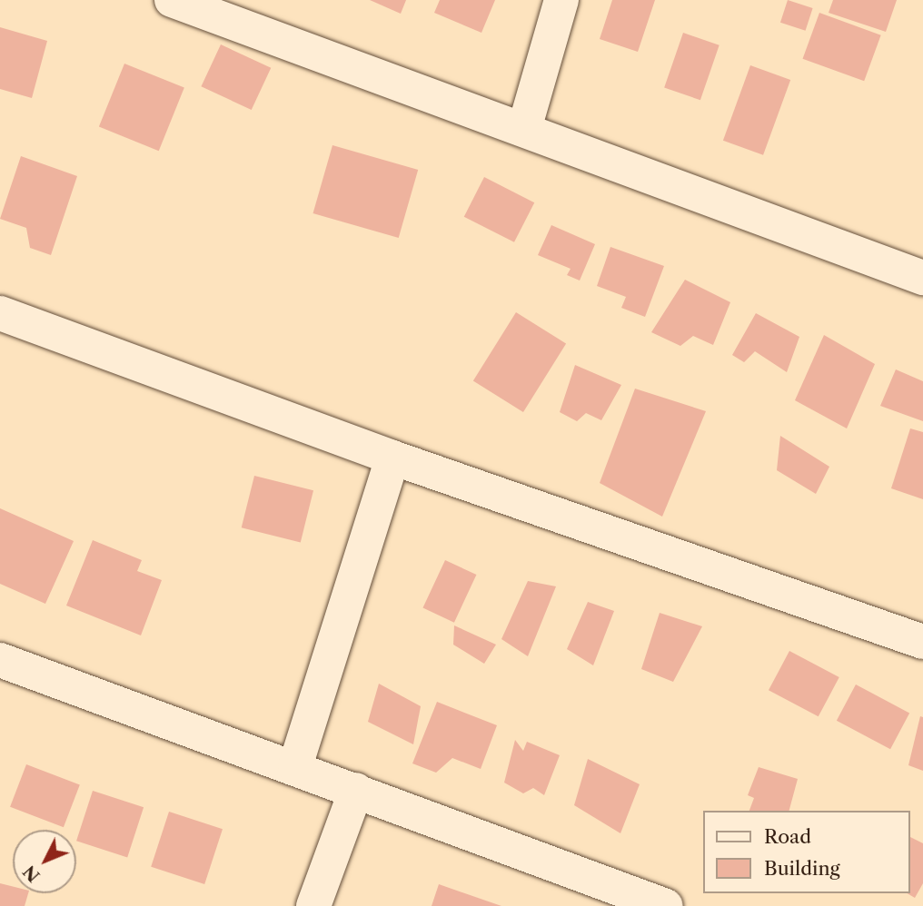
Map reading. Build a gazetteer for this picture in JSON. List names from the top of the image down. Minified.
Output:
{"legend":["Road","Building"],"north":"bottom left"}
